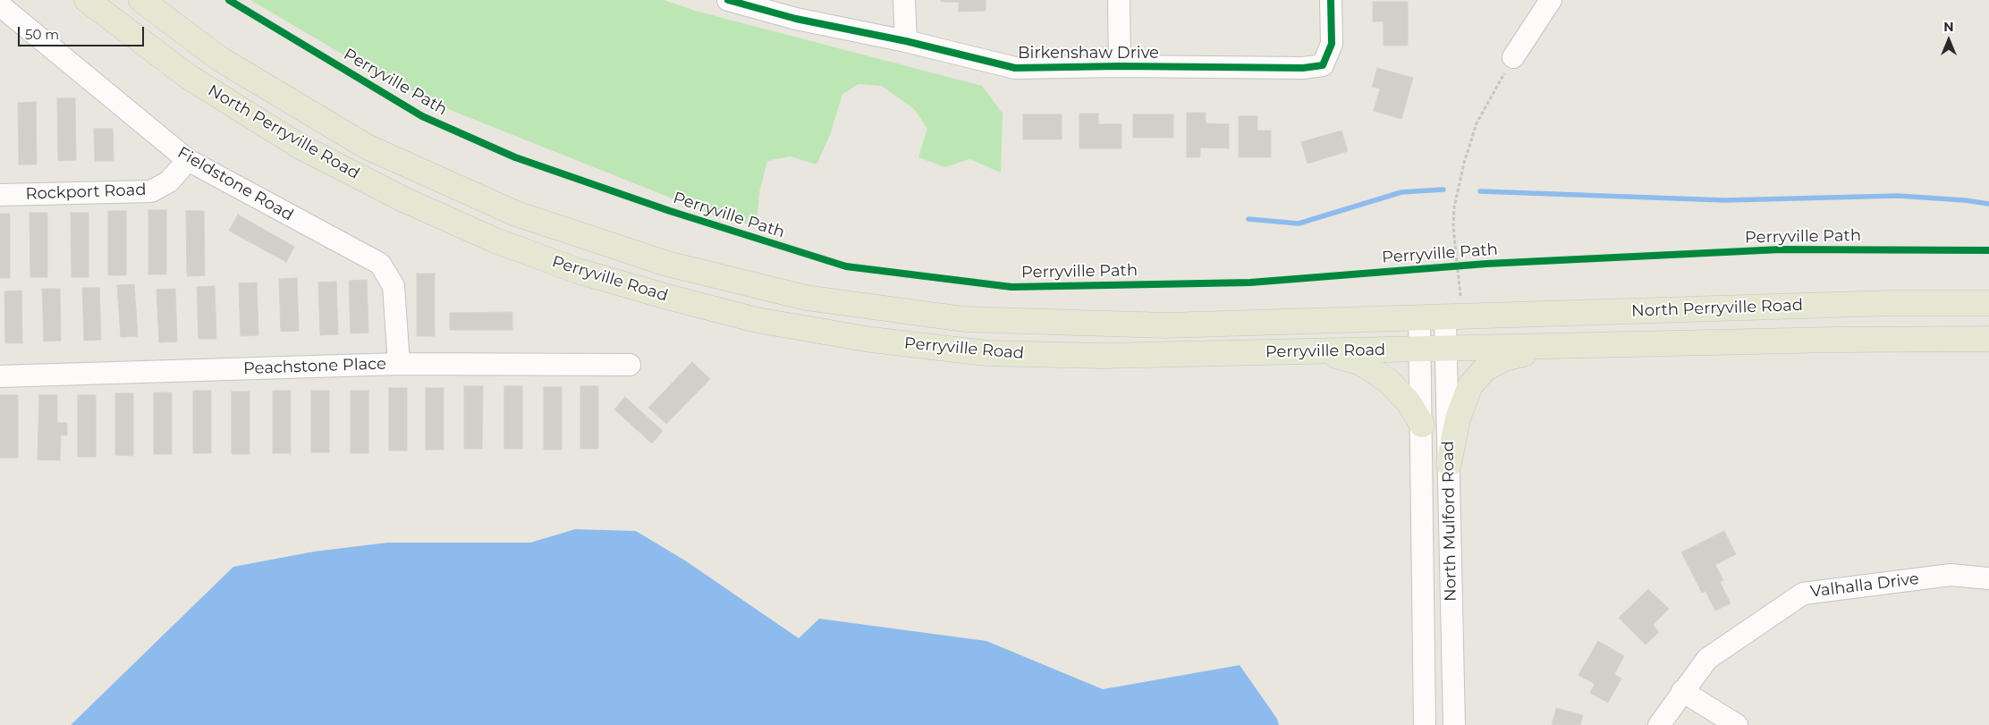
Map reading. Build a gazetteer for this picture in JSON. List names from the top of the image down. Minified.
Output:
{"streets":{"main road":["North Perryville Road","Perryville Road"],"street":["Birkenshaw Drive","Fieldstone Road","Rockport Road","Peachstone Place","North Mulford Road","Valhalla Drive"],"cycle path":["Perryville Path"]},"crossings":[["North Perryville Road","Perryville Road"],["North Perryville Road","North Mulford Road"],["Fieldstone Road","Rockport Road"],["Fieldstone Road","Peachstone Place"],["Perryville Road","North Mulford Road"]],"scale_bar":"50 m","north":"top"}
